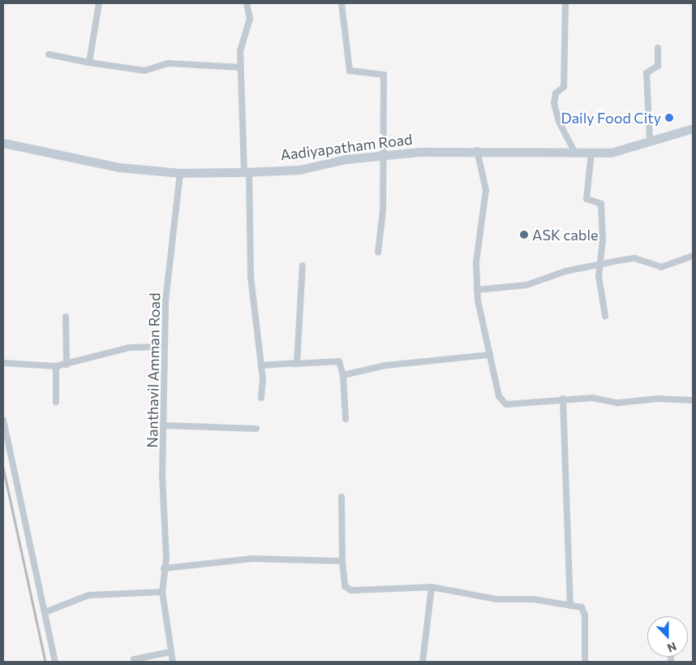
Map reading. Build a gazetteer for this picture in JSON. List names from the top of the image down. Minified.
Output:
{"streets":{"street":["Aadiyapatham Road","Nanthavil Amman Road"]},"crossings":[["Aadiyapatham Road","Nanthavil Amman Road"]],"places":["Daily Food City","ASK cable"],"north":"bottom"}
